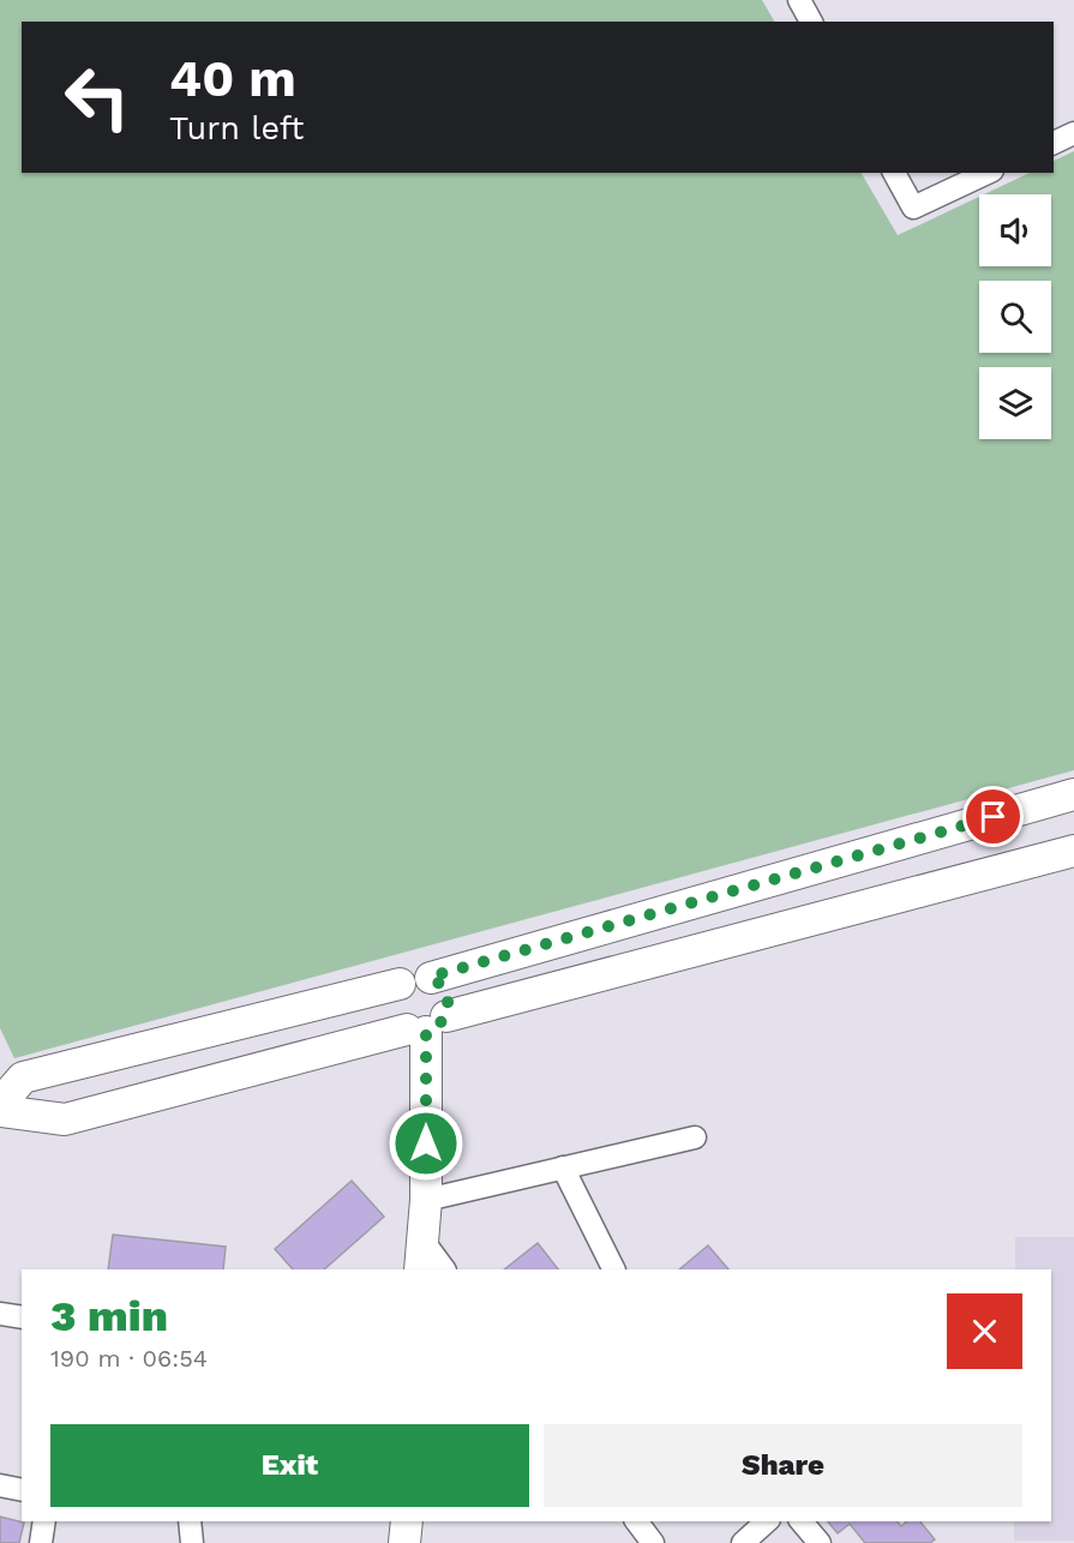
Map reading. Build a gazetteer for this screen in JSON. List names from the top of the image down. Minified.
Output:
{"page":{"turn":["40 m","Turn left"],"heading":["3 min","190 m · 06:54"],"buttons":["Exit","Share"]}}
